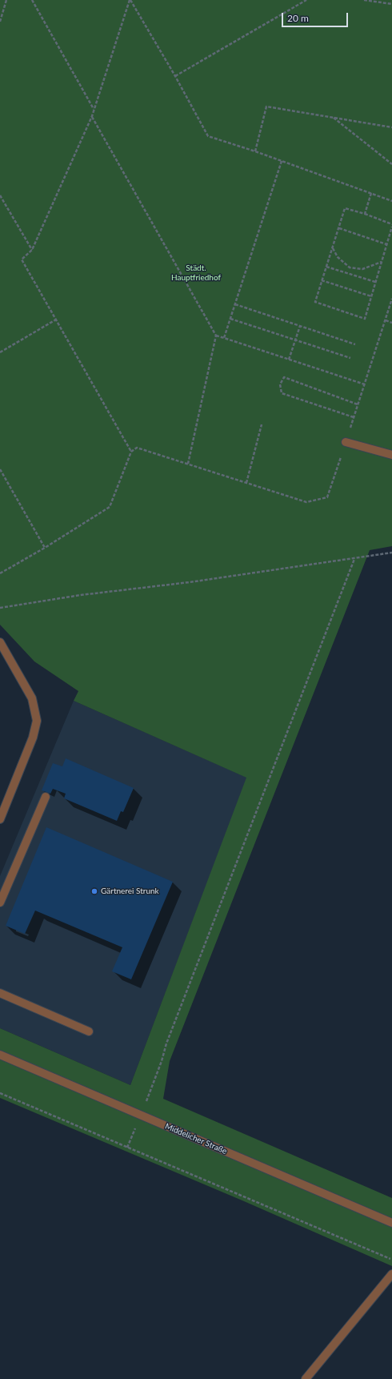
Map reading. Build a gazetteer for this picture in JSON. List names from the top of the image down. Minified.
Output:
{"streets":{"street":["Middelicher Straße"]},"parks":["Städt. Hauptfriedhof"],"places":["Gärtnerei Strunk"],"scale_bar":"20 m"}
